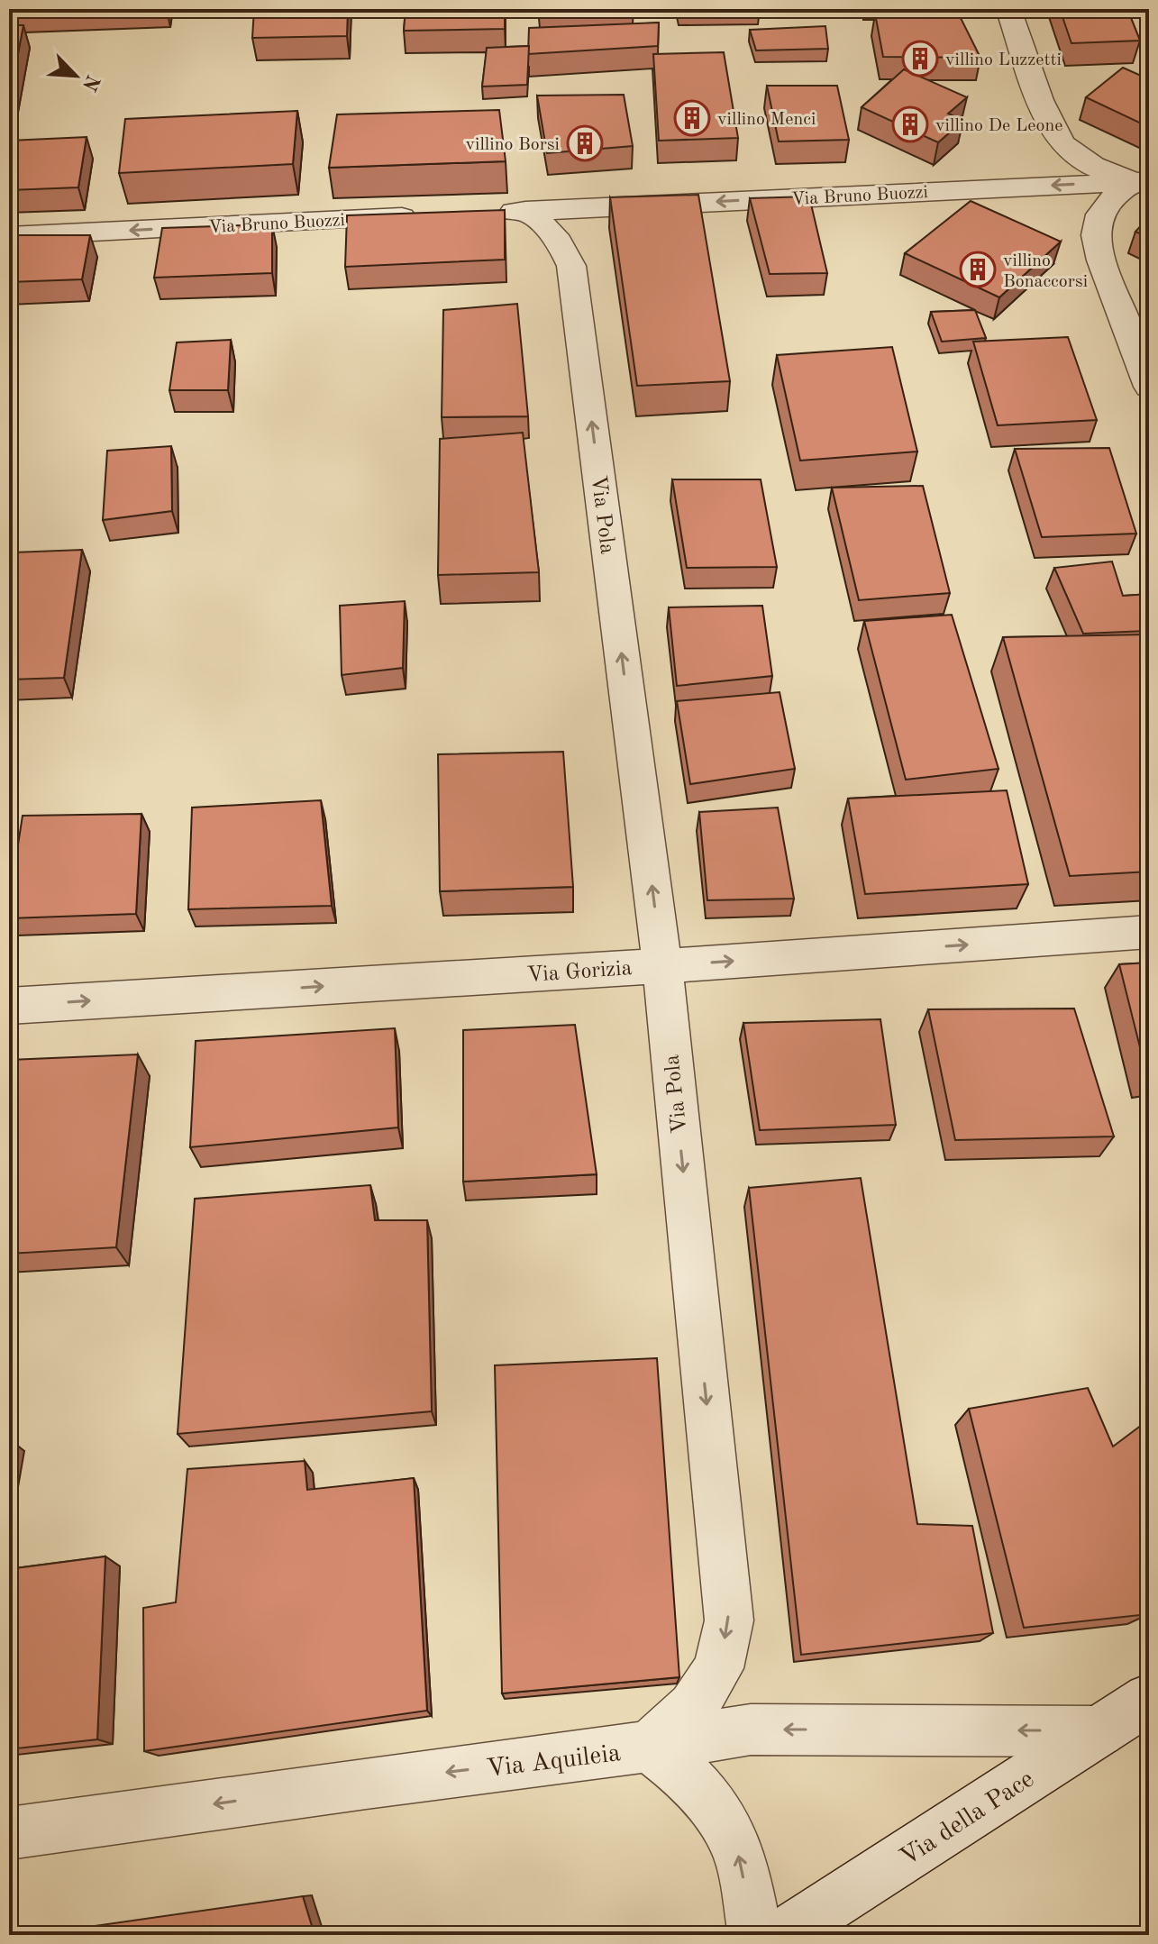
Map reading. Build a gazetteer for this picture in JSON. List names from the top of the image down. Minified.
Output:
{"streets":{"street":["Via Bruno Buozzi","Via Pola","Via Gorizia","Via Aquileia","Via della Pace"]},"crossings":[["Via Bruno Buozzi","Via Pola"],["Via Pola","Via Gorizia"],["Via Pola","Via Aquileia"],["Via Aquileia","Via della Pace"]],"one_way":["Via Bruno Buozzi","Via Gorizia","Via Aquileia"],"places":{"building":["villino Luzzetti","villino Menci","villino De Leone","villino Borsi","villino Bonaccorsi"]},"north":"bottom right"}
